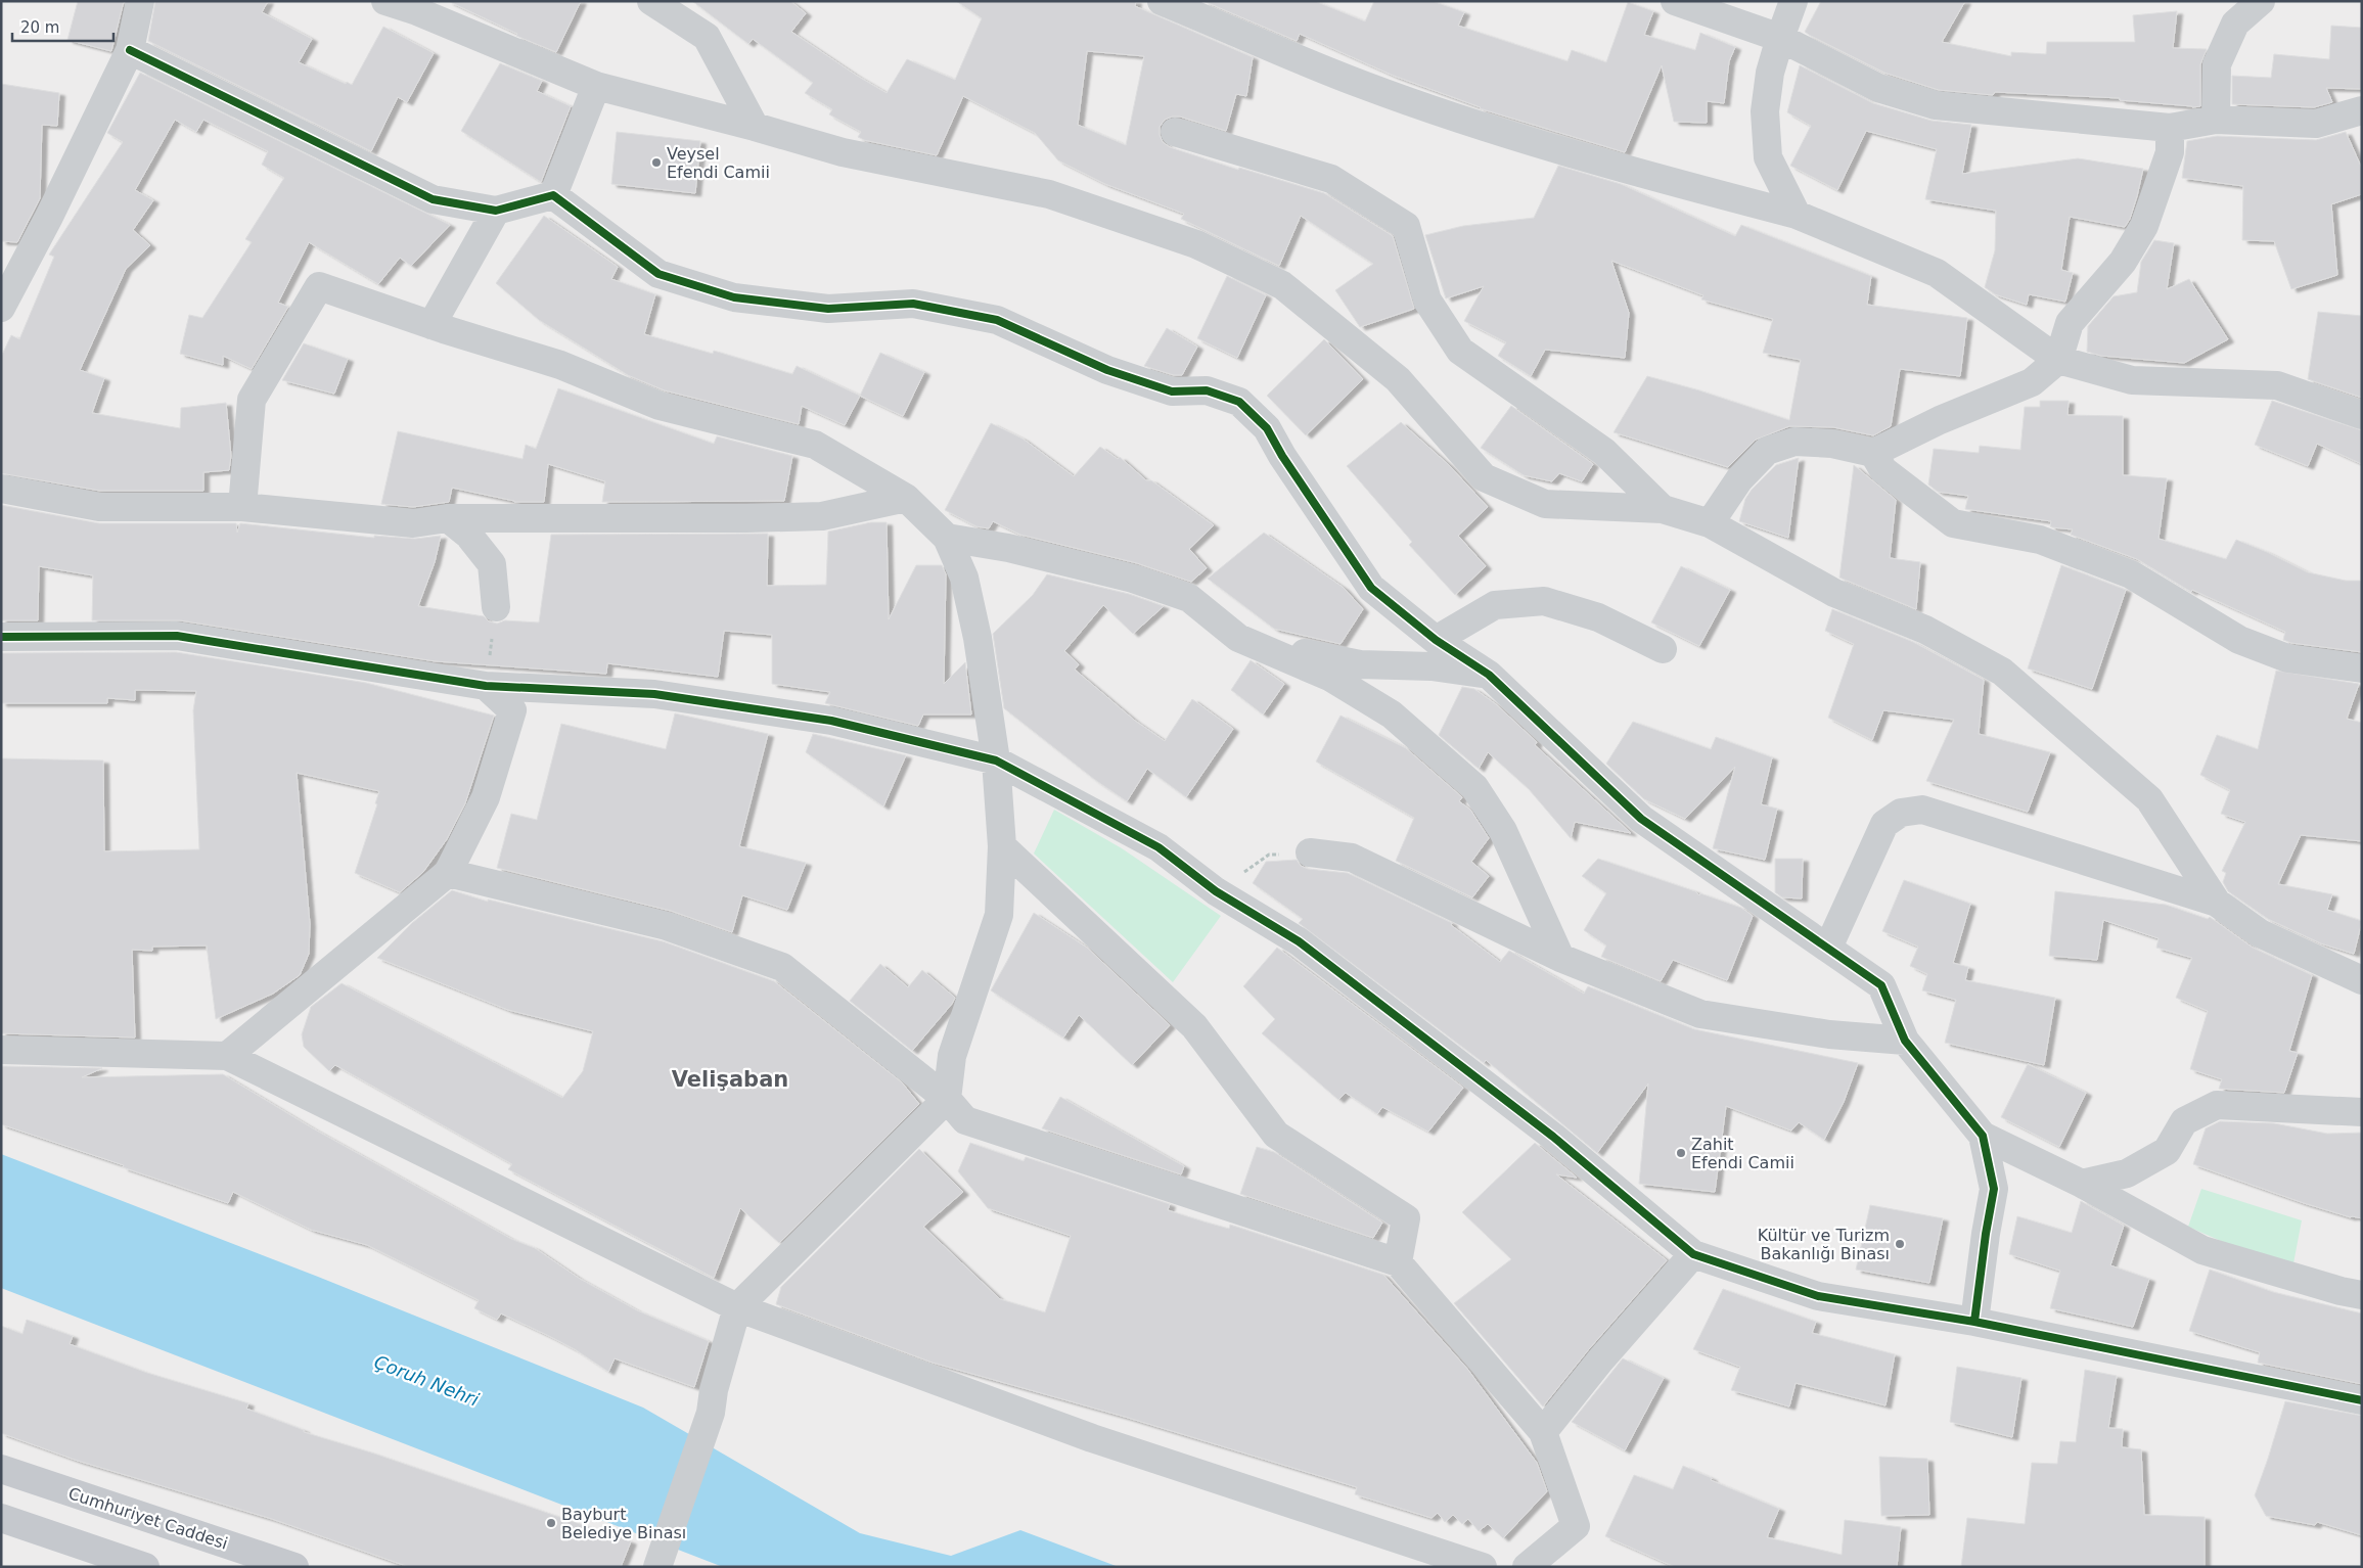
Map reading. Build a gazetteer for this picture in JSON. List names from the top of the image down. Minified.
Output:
{"streets":{"main road":["Cumhuriyet Caddesi"]},"districts":["Velişaban"],"water":["Çoruh Nehri"],"places":["Veysel Efendi Camii","Zahit Efendi Camii","Kültür ve Turizm Bakanlığı Binası","Bayburt Belediye Binası"],"scale_bar":"20 m"}
